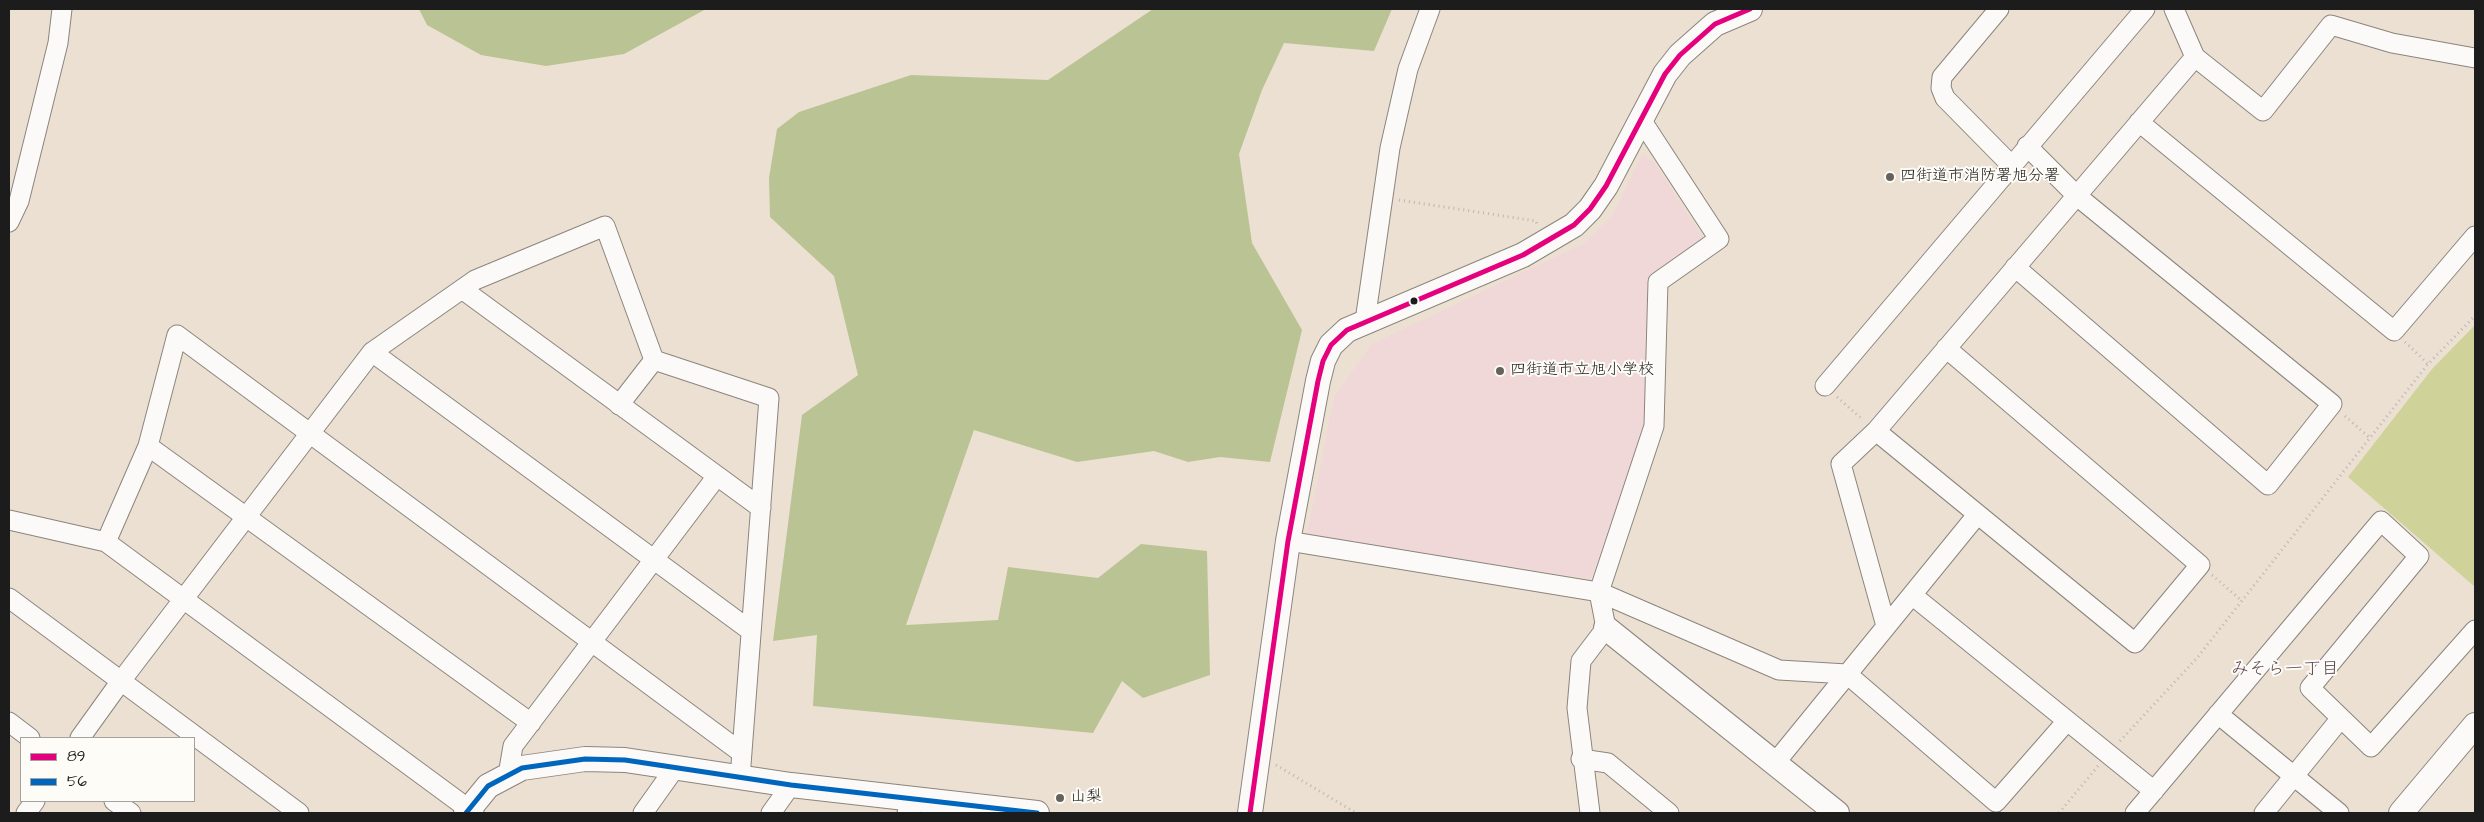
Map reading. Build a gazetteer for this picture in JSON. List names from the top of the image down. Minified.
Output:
{"districts":["みそら一丁目"],"places":["四街道市消防署旭分署","四街道市立旭小学校","山梨"],"lines":["transit line 89","transit line 56"],"legend":["89","56"]}
